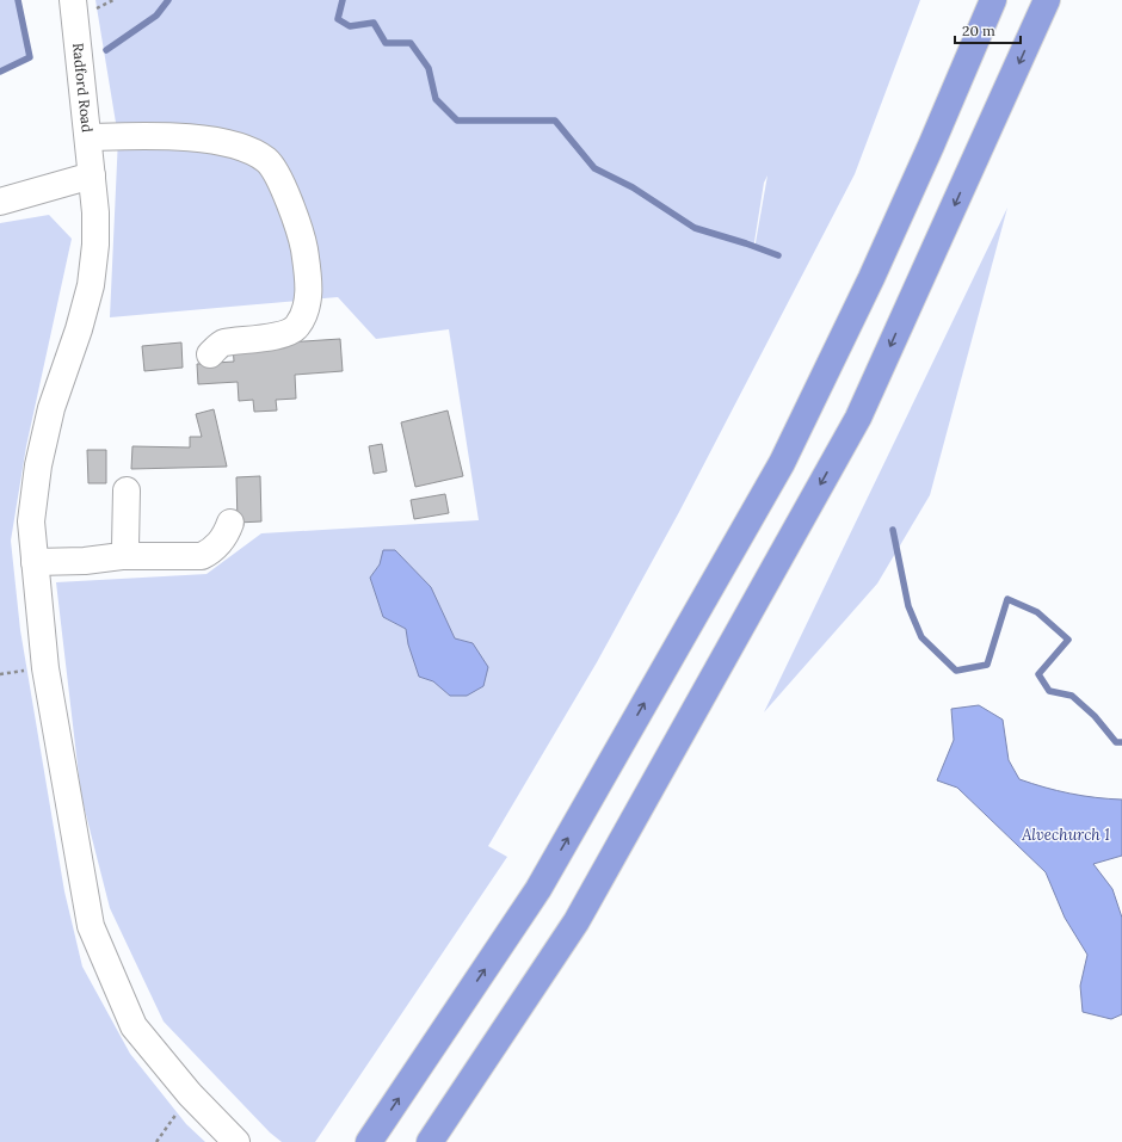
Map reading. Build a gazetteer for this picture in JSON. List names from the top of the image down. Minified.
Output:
{"streets":{"street":["Radford Road"]},"water":["Alvechurch 1"],"scale_bar":"20 m"}
